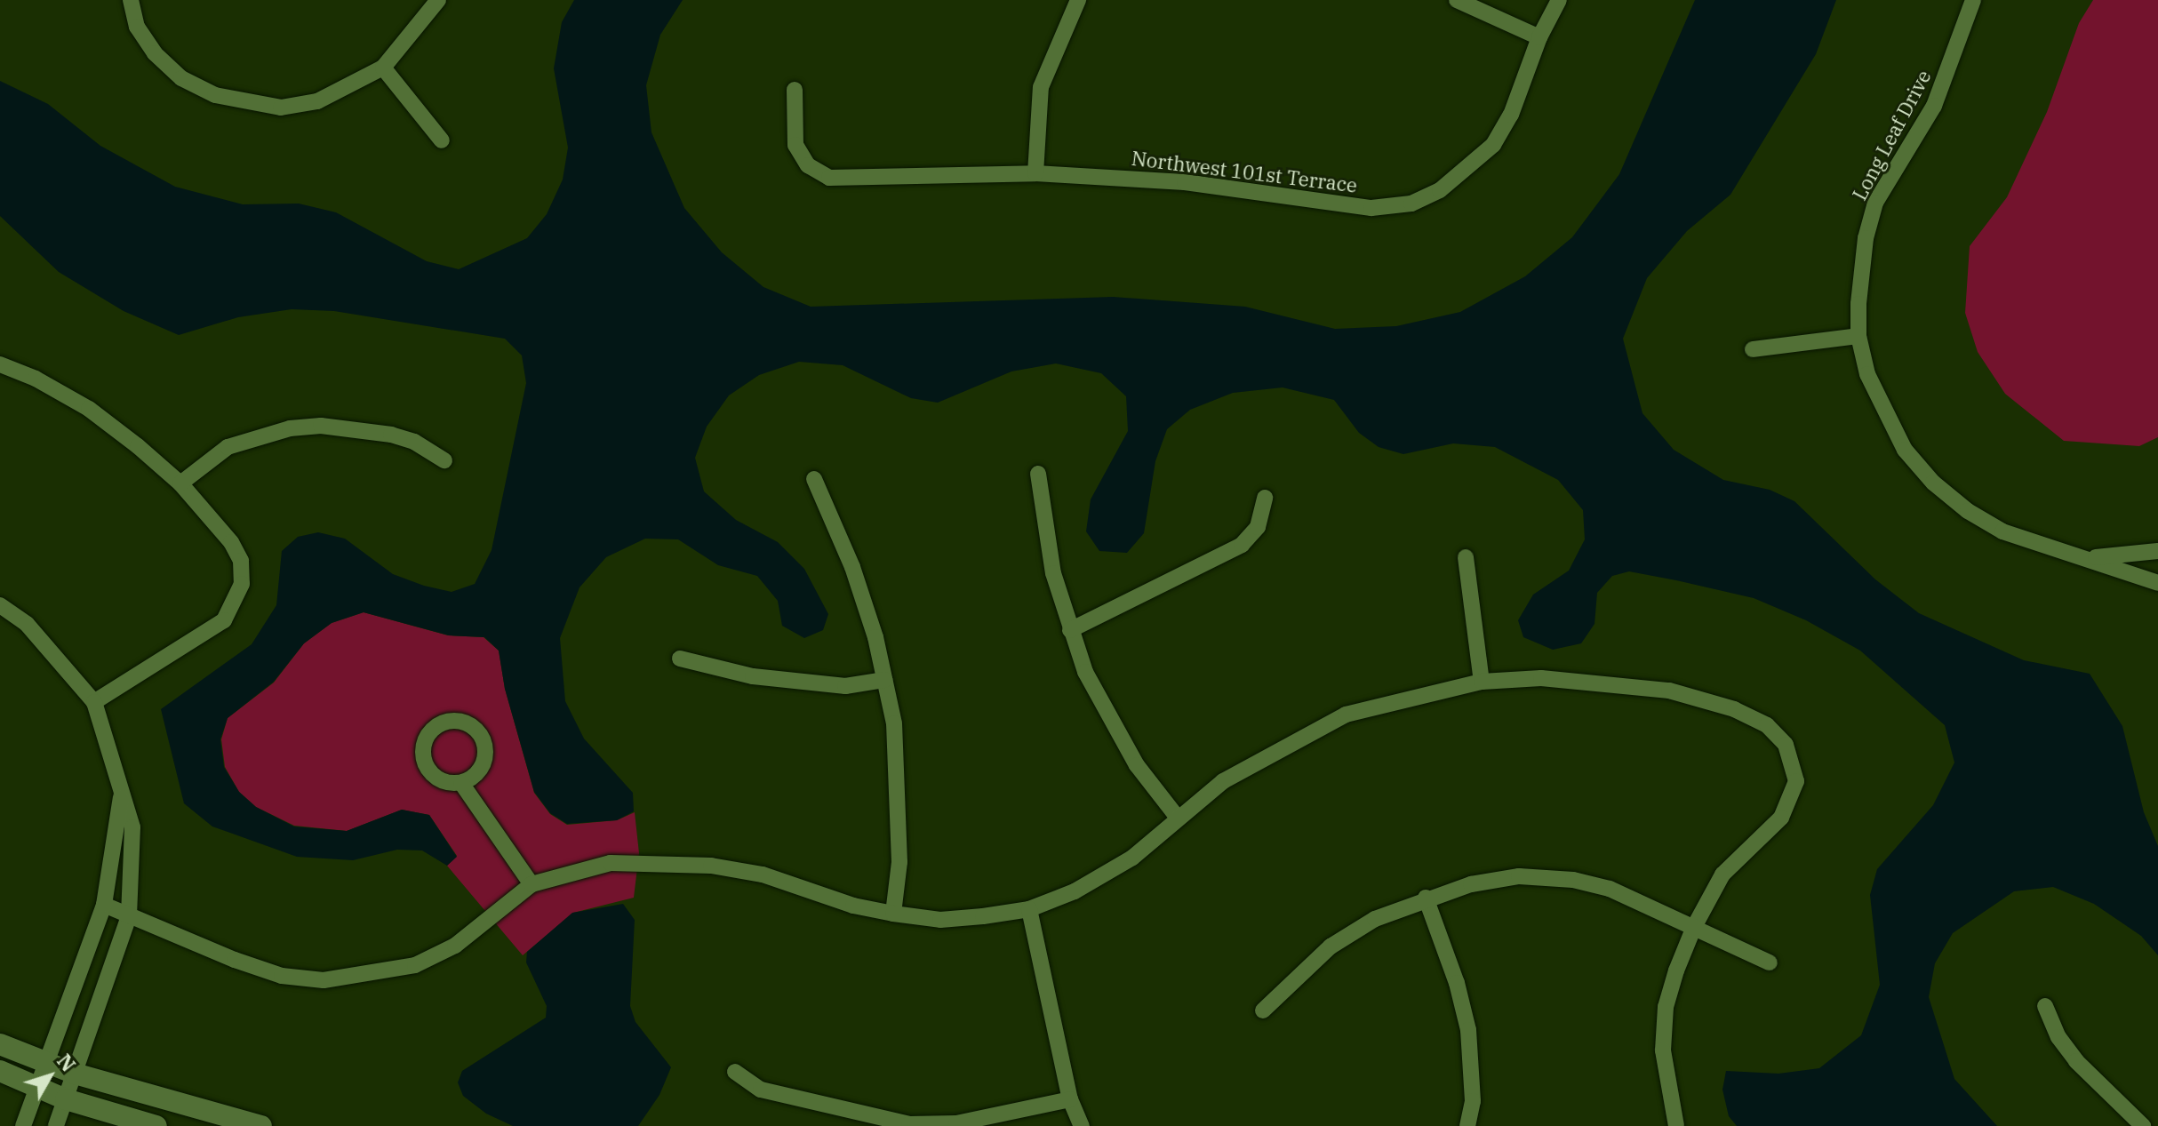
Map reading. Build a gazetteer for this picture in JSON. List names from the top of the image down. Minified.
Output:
{"streets":{"street":["Long Leaf Drive","Northwest 101st Terrace"]},"north":"top right"}
